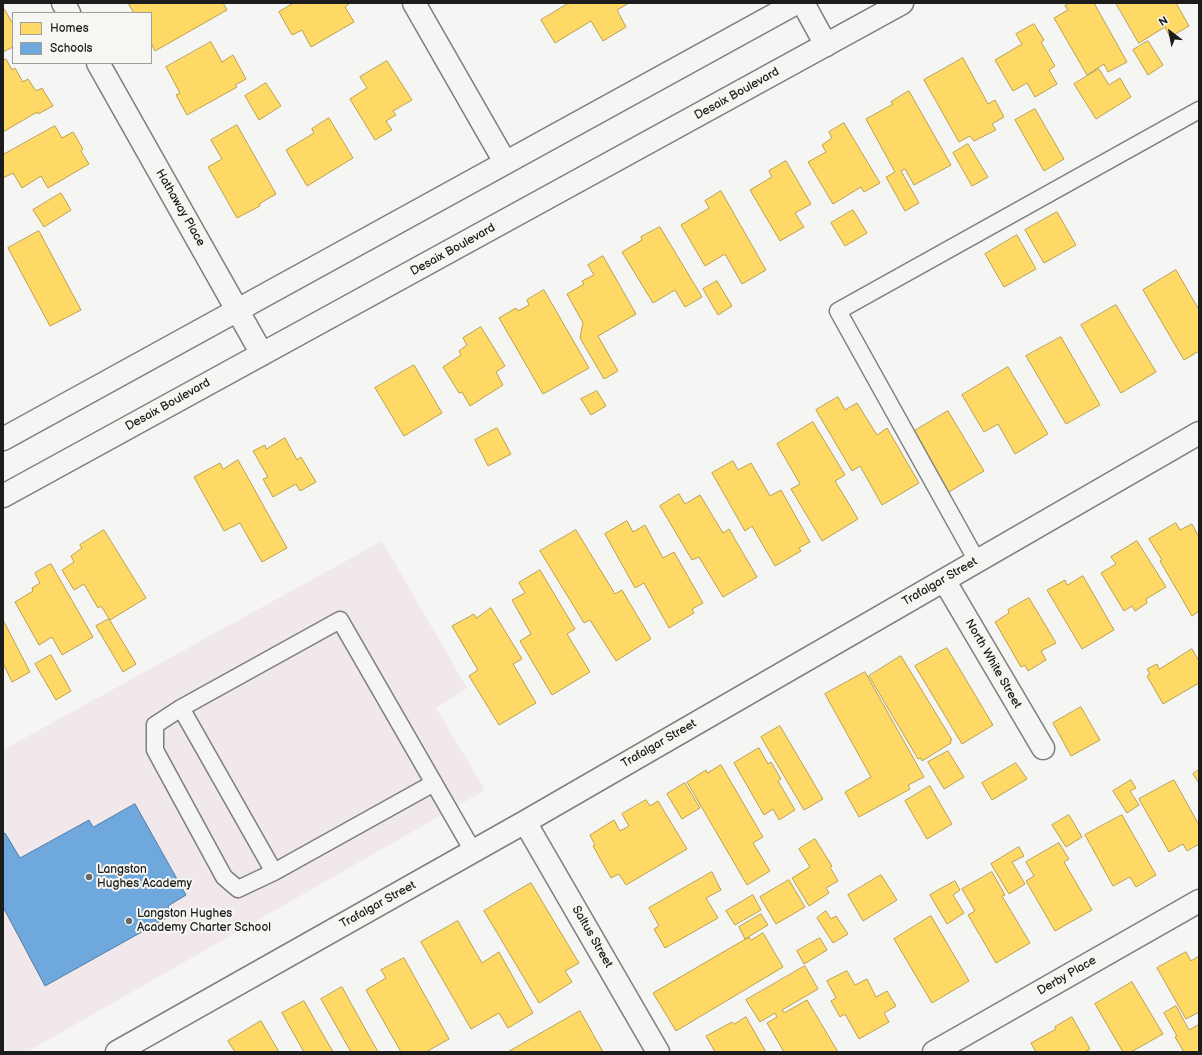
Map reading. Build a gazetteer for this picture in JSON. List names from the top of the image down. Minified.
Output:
{"streets":{"street":["Desaix Boulevard","Hathaway Place","Trafalgar Street","North White Street","Saltus Street","Derby Place"]},"crossings":[["Desaix Boulevard","Hathaway Place"],["Trafalgar Street","North White Street"],["Trafalgar Street","Saltus Street"]],"places":["Langston Hughes Academy","Langston Hughes Academy Charter School"],"legend":["Homes","Schools"],"north":"top left"}
